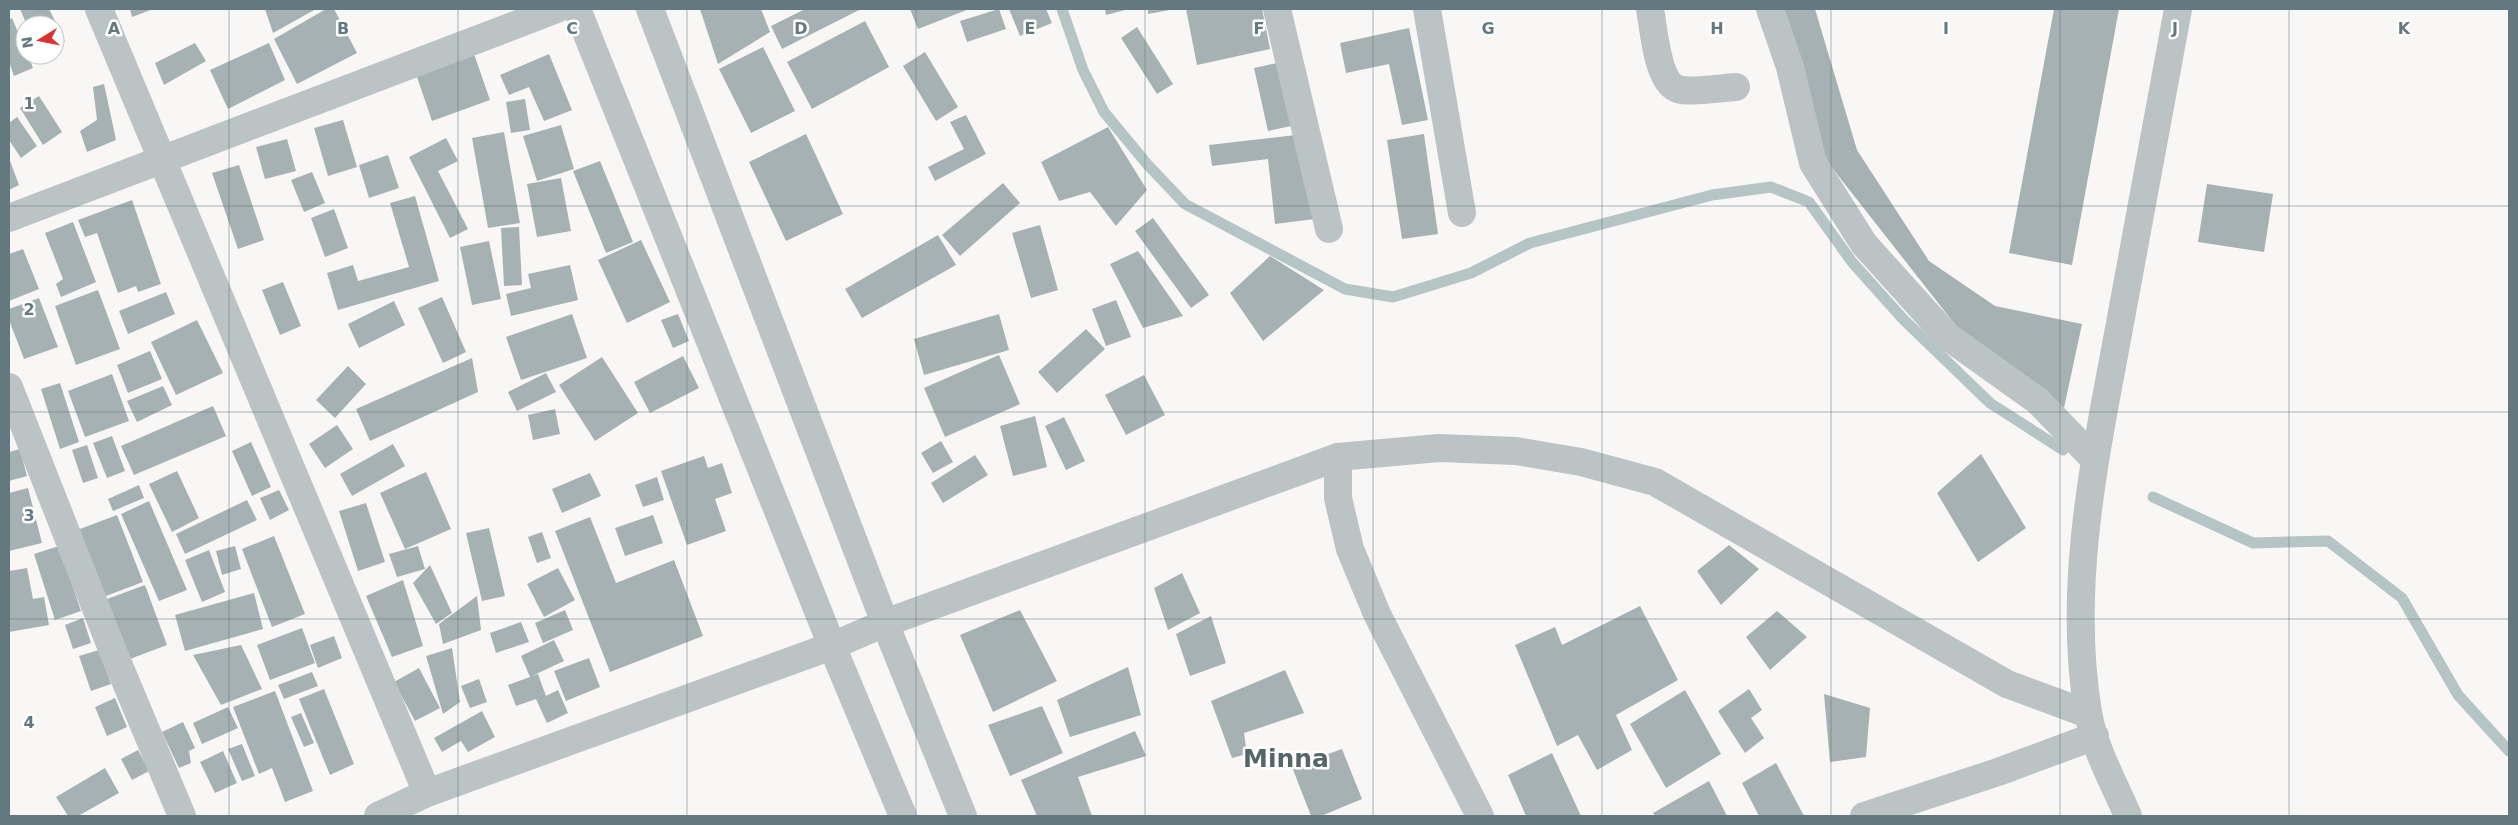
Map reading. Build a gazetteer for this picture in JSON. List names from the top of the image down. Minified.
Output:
{"districts":["Minna"],"north":"left","grid":{"columns":["A","B","C","D","E","F","G","H","I","J","K"],"rows":["1","2","3","4"]}}
